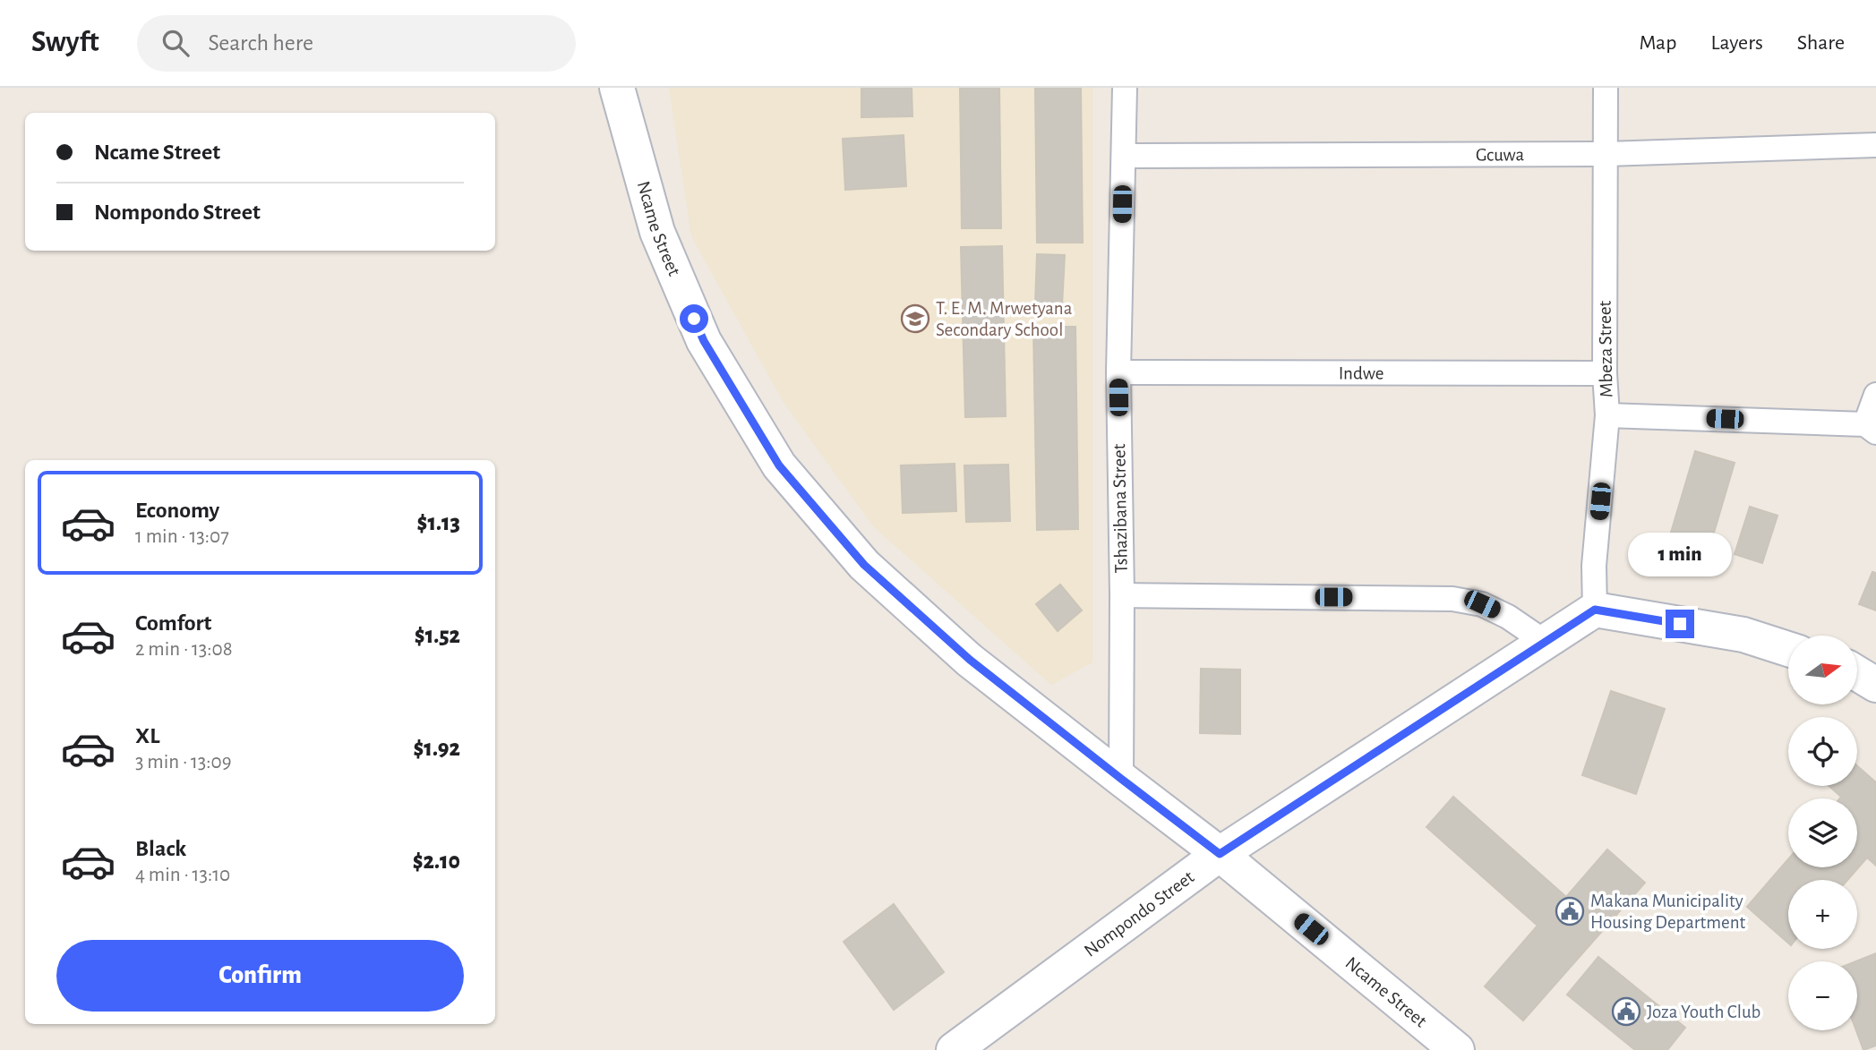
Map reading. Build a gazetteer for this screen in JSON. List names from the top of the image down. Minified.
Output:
{"streets":{"street":["Gcuwa","Ncame Street","Mbeza Street","Indwe","Tshazibana Street","Nompondo Street"]},"crossings":[["Gcuwa","Mbeza Street"],["Gcuwa","Tshazibana Street"],["Ncame Street","Tshazibana Street"],["Ncame Street","Nompondo Street"],["Mbeza Street","Indwe"],["Mbeza Street","Nompondo Street"],["Indwe","Tshazibana Street"]],"places":{"school or university":["T. E. M. Mrwetyana Secondary School"],"public building":["Makana Municipality Housing Department","Joza Youth Club"]},"north":"right","page":{"header":"Swyft","search":"Search here","nav":["Map","Layers","Share"],"banner":["Ncame Street","Nompondo Street"],"list":[{"name":"Economy","note":"1 min · 13:07","value":"$1.13"},{"name":"Comfort","note":"2 min · 13:08","value":"$1.52"},{"name":"XL","note":"3 min · 13:09","value":"$1.92"},{"name":"Black","note":"4 min · 13:10","value":"$2.10"}],"bubble":"1 min","map_buttons":["+","−"],"buttons":"Confirm"}}
